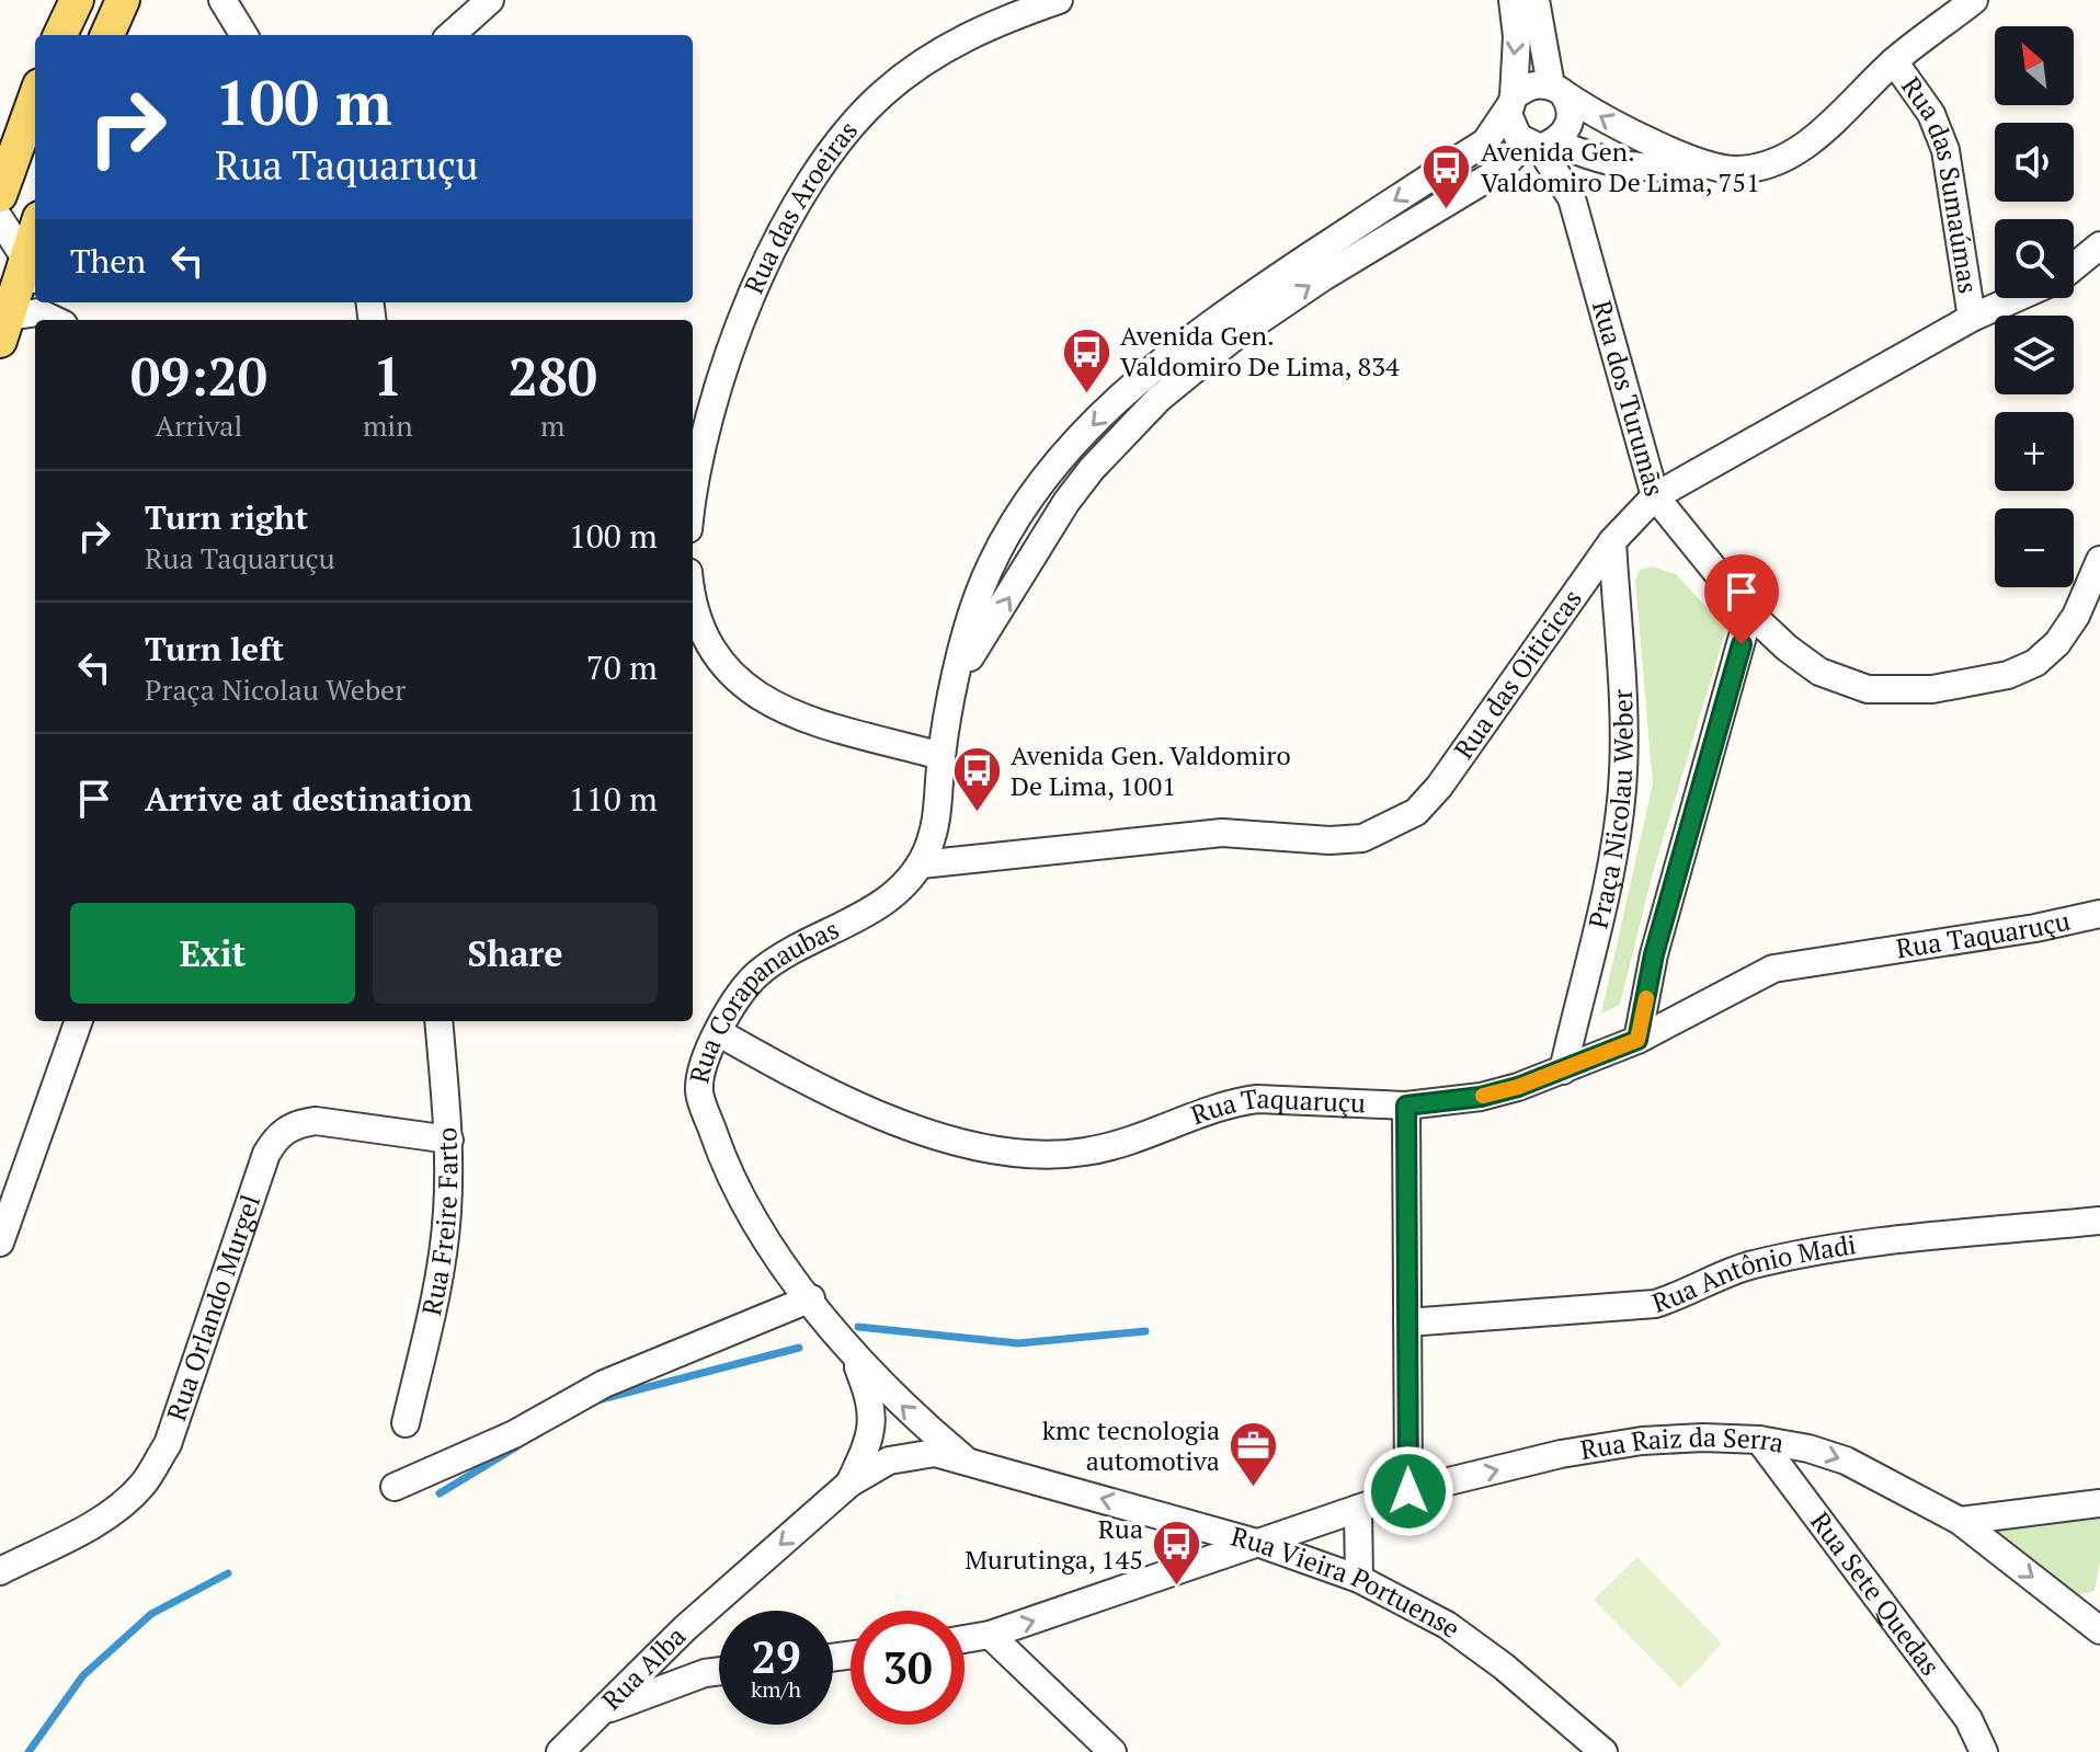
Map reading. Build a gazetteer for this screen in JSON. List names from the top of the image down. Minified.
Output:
{"streets":{"street":["Rua das Sumaúmas","Rua das Aroeiras","Rua dos Turumãs","Rua das Oiticicas","Praça Nicolau Weber","Rua Taquaruçu","Rua Corapanaubas","Rua Freire Farto","Rua Antônio Madi","Rua Orlando Murgel","Rua Raiz da Serra","Rua Vieira Portuense","Rua Sete Quedas","Rua Alba"]},"crossings":[["Rua das Sumaúmas","Rua das Oiticicas"],["Rua dos Turumãs","Rua das Oiticicas"],["Rua das Oiticicas","Praça Nicolau Weber"],["Rua das Oiticicas","Rua Corapanaubas"],["Praça Nicolau Weber","Rua Taquaruçu"],["Rua Taquaruçu","Rua Corapanaubas"],["Rua Corapanaubas","Rua Vieira Portuense"],["Rua Corapanaubas","Rua Alba"],["Rua Freire Farto","Rua Orlando Murgel"],["Rua Raiz da Serra","Rua Vieira Portuense"],["Rua Raiz da Serra","Rua Sete Quedas"],["Rua Vieira Portuense","Rua Alba"]],"one_way":["Rua Raiz da Serra"],"places":{"bus stop":["Avenida Gen. Valdomiro De Lima, 751","Avenida Gen. Valdomiro De Lima, 834","Avenida Gen. Valdomiro De Lima, 1001","Rua Murutinga, 145"],"office":["kmc tecnologia automotiva"]},"north":"top left","page":{"map_buttons":["+","−"],"turn":["100 m","Rua Taquaruçu"],"then":"Then","eta":["09:20","Arrival","1","min","280","m"],"list":[{"name":"Turn right","note":"Rua Taquaruçu","value":"100 m"},{"name":"Turn left","note":"Praça Nicolau Weber","value":"70 m"},{"name":"Arrive at destination","value":"110 m"}],"buttons":["Exit","Share"],"speed":"29 km/h","limit":"30"}}
